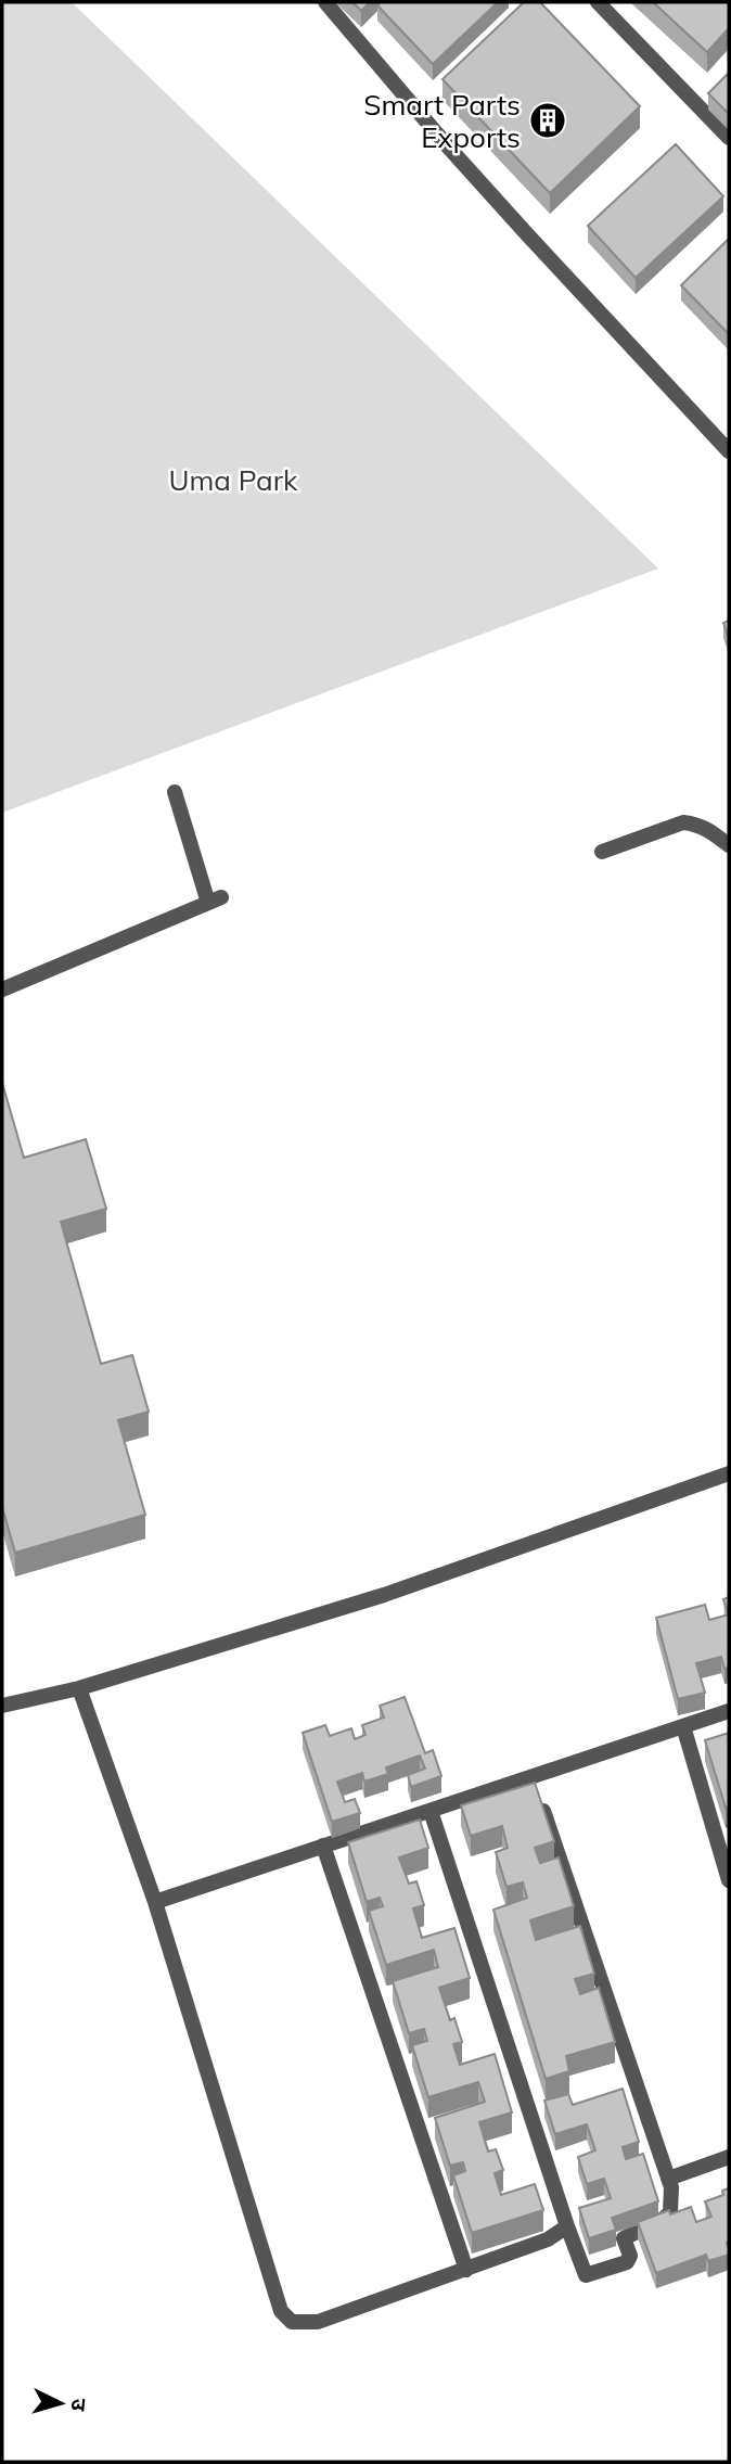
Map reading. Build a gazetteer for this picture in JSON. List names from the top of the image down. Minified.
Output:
{"parks":["Uma Park"],"places":{"building":["Smart Parts Exports"]},"north":"right"}
